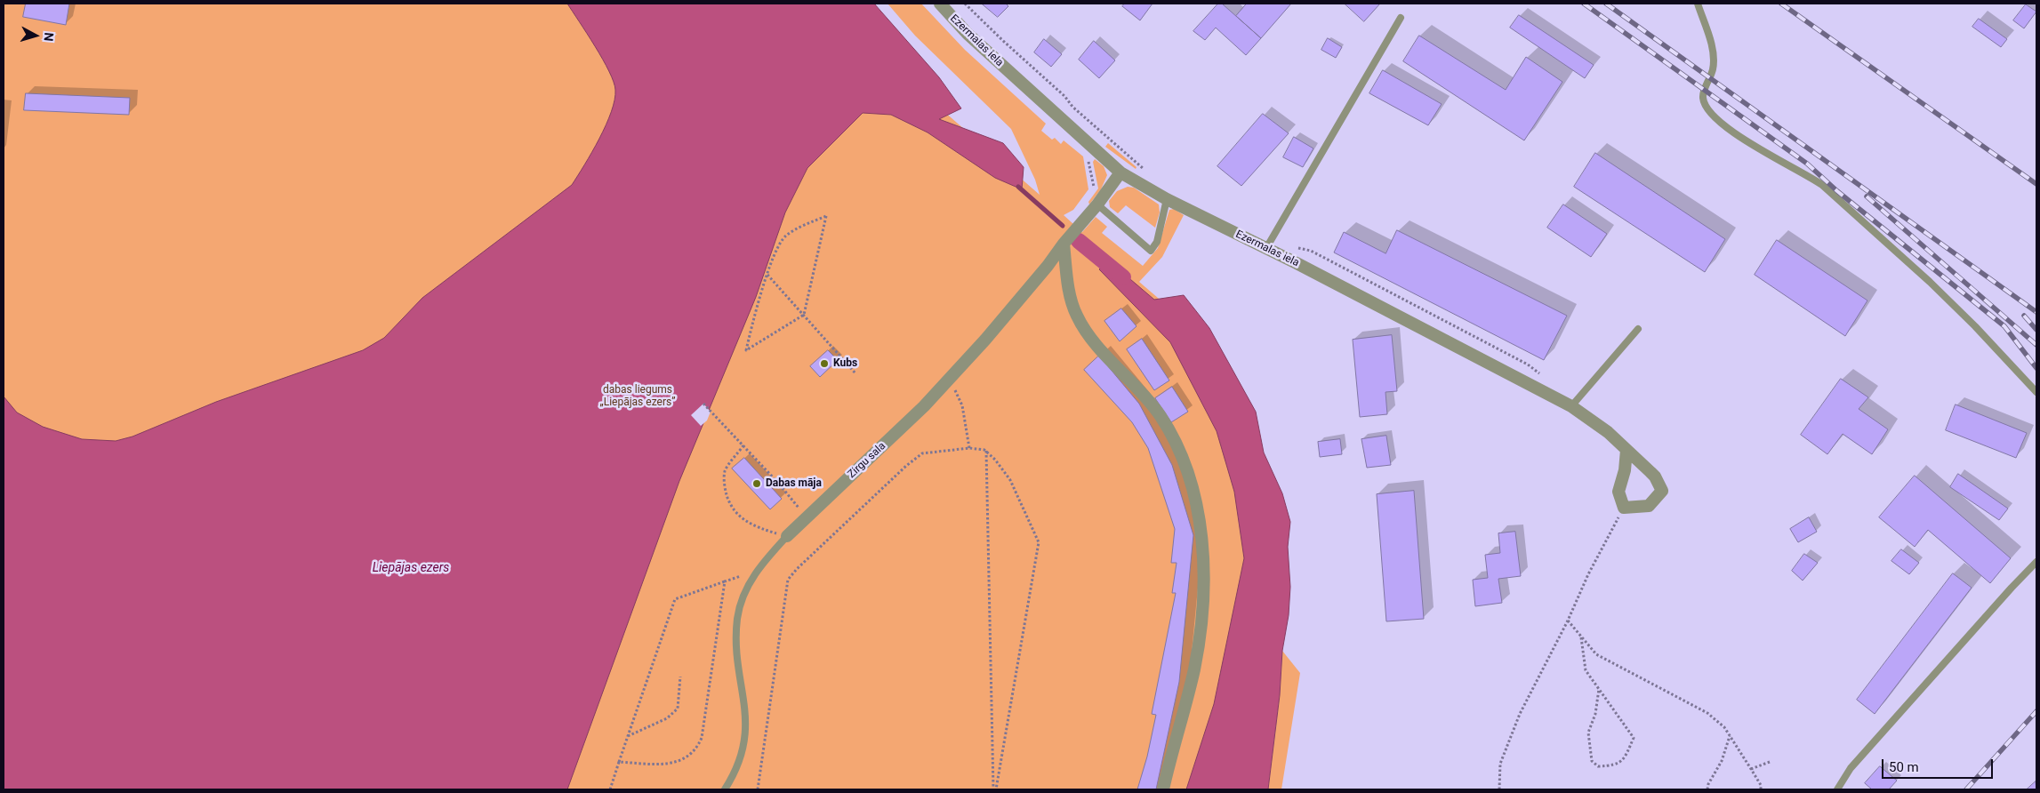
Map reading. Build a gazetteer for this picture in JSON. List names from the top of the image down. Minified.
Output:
{"streets":{"street":["Ezermalas iela","Zirgu sala"]},"crossings":[["Ezermalas iela","Zirgu sala"]],"water":["Liepājas ezers"],"parks":["dabas liegums „Liepājas ezers”"],"places":["Kubs","Dabas māja"],"scale_bar":"50 m","north":"right"}
